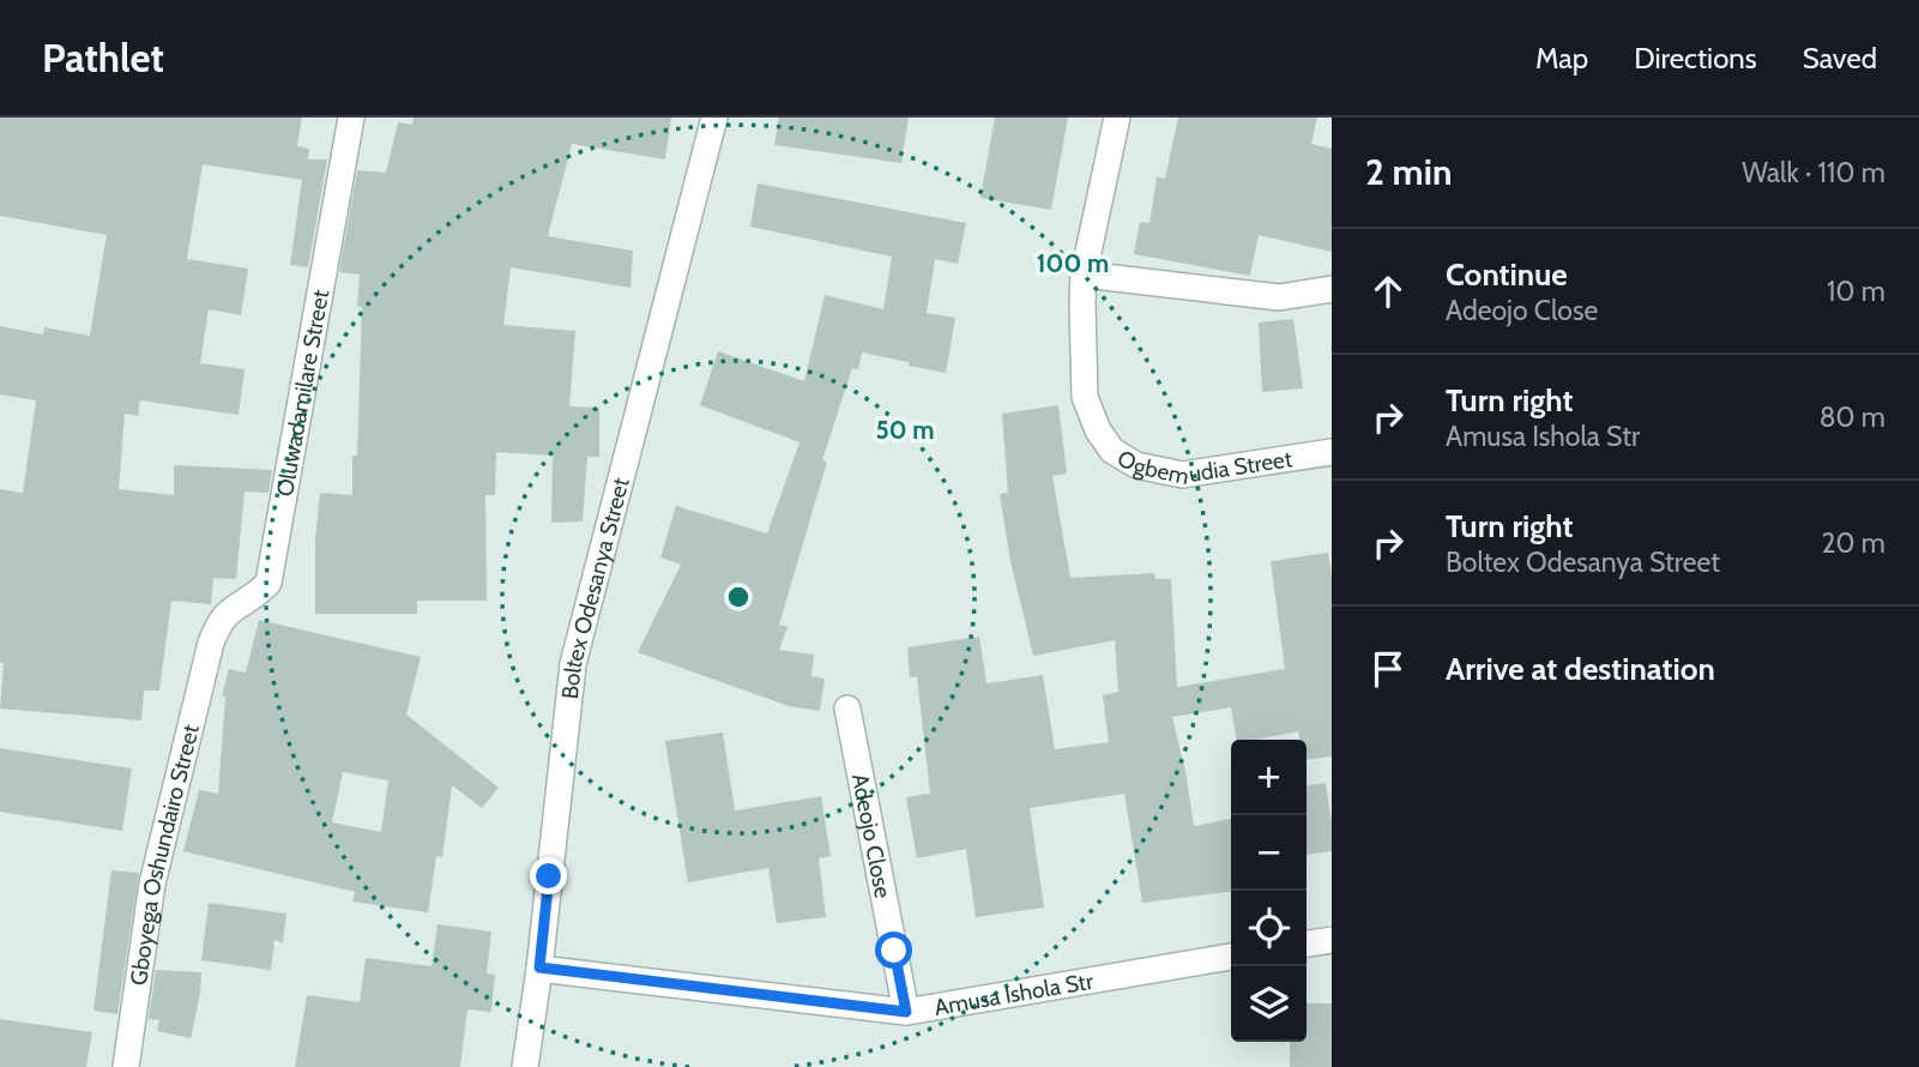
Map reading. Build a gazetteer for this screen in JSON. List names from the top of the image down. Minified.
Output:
{"streets":{"street":["Oluwadamilare Street","Ogbemudia Street","Boltex Odesanya Street","Adeojo Close","Gboyega Oshundairo Street","Amusa Ishola Str"]},"crossings":[["Oluwadamilare Street","Gboyega Oshundairo Street"],["Boltex Odesanya Street","Amusa Ishola Str"],["Adeojo Close","Amusa Ishola Str"]],"page":{"header":"Pathlet","nav":["Map","Directions","Saved"],"heading":["2 min","Walk · 110 m"],"list":[["Continue","Adeojo Close","10 m"],["Turn right","Amusa Ishola Str","80 m"],["Turn right","Boltex Odesanya Street","20 m"],"Arrive at destination"],"map_buttons":["+","−"]},"rings":["100 m","50 m"]}
